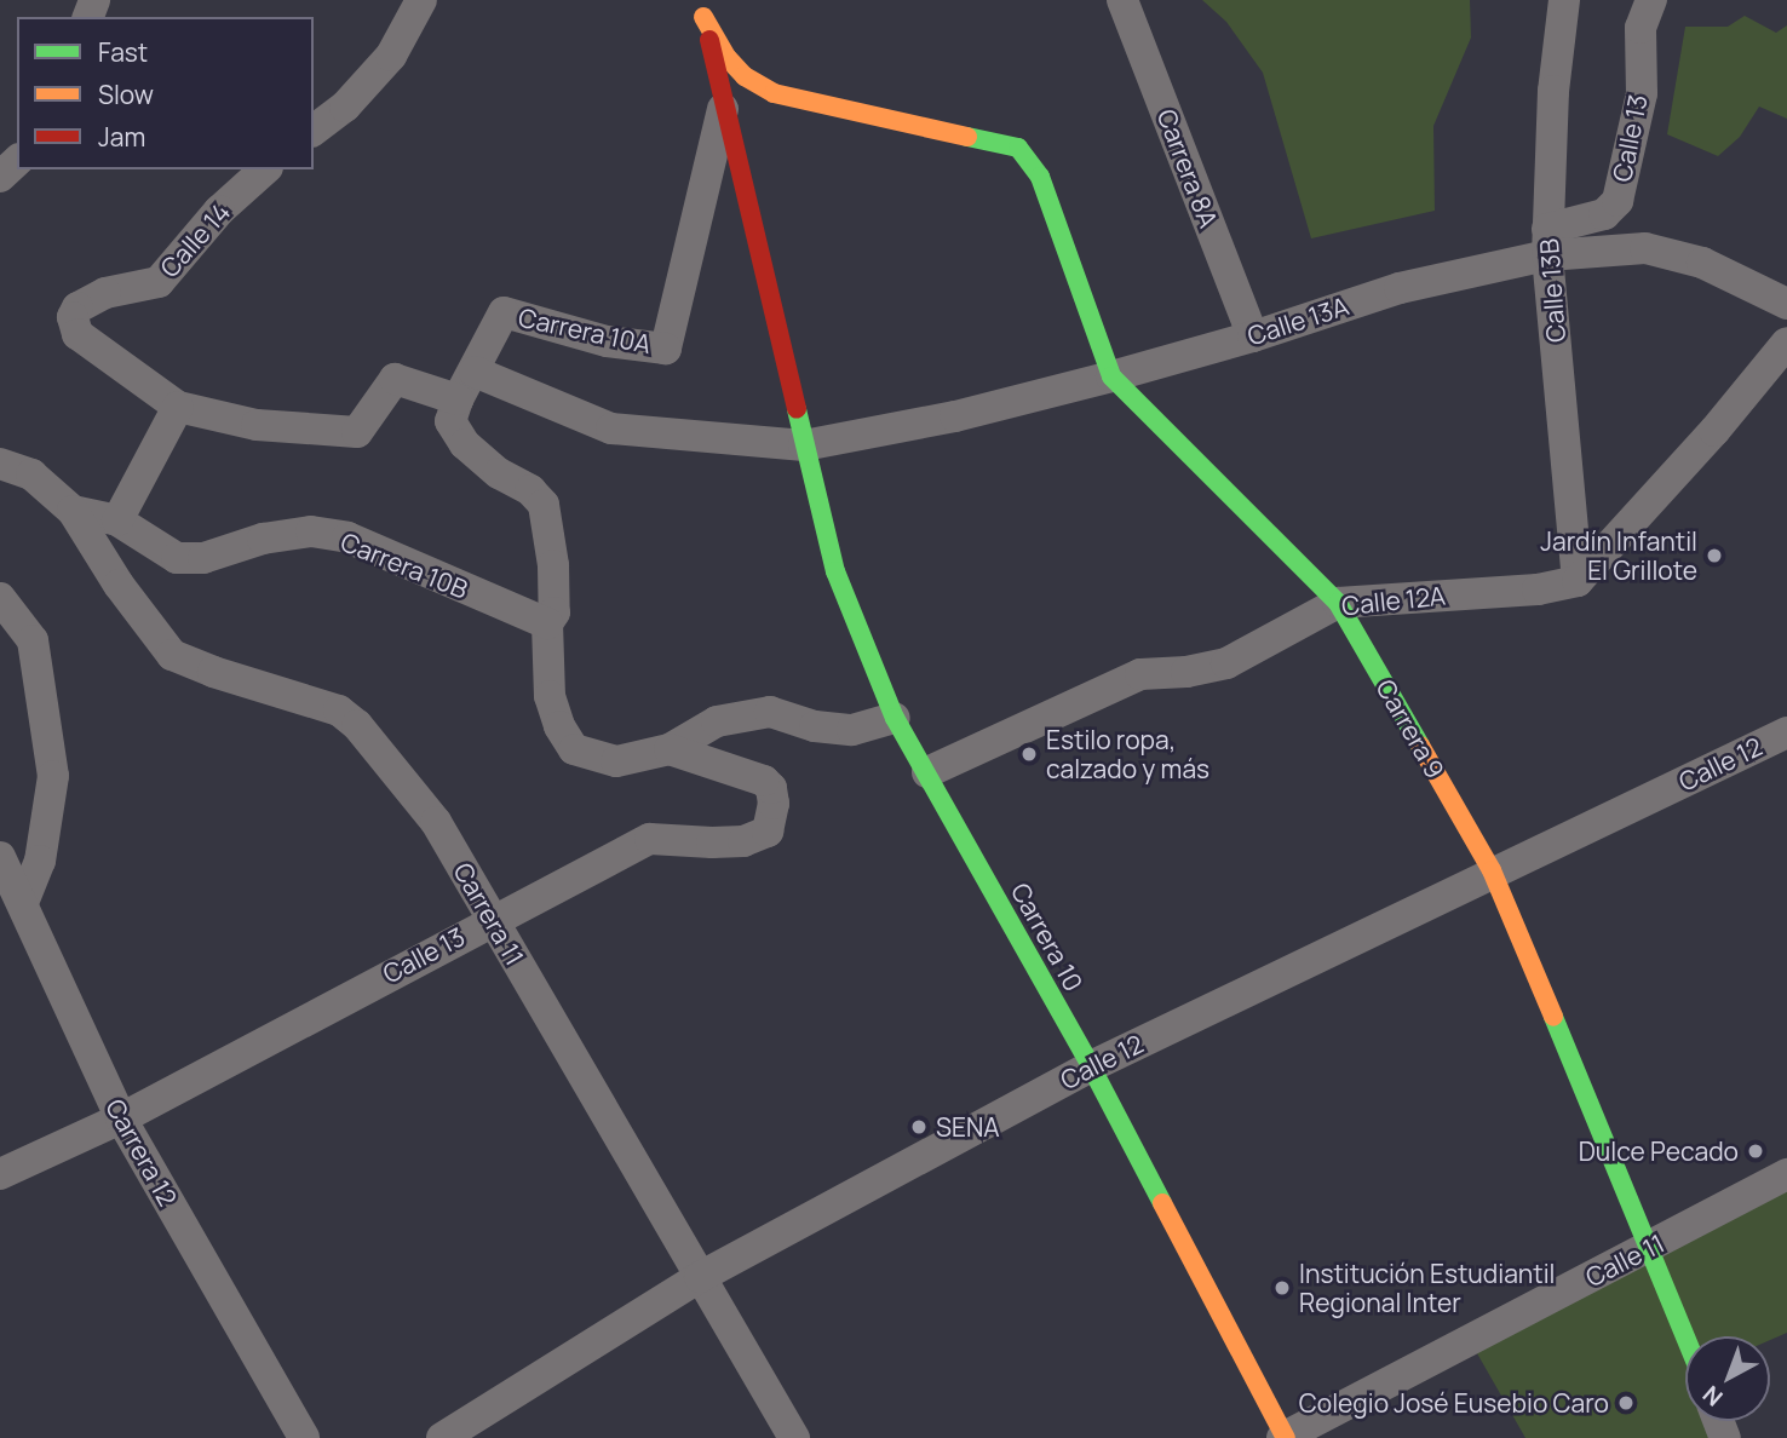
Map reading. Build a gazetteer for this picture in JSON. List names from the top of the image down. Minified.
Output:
{"streets":{"street":["Calle 13","Carrera 8A","Calle 14","Calle 13B","Calle 13A","Carrera 10A","Carrera 10B","Calle 12A","Carrera 9","Calle 12","Carrera 11","Carrera 10","Carrera 12","Calle 11"]},"crossings":[["Calle 13","Calle 13B"],["Calle 13","Calle 13A"],["Calle 13","Carrera 11"],["Calle 13","Carrera 12"],["Carrera 8A","Calle 13A"],["Calle 13B","Calle 13A"],["Calle 13B","Calle 12A"],["Calle 13A","Carrera 9"],["Calle 13A","Carrera 10"],["Carrera 10A","Carrera 10"],["Carrera 10B","Carrera 11"],["Calle 12A","Carrera 9"],["Calle 12A","Carrera 10"],["Carrera 9","Calle 12"],["Carrera 9","Carrera 10"],["Carrera 9","Calle 11"],["Calle 12","Carrera 11"],["Calle 12","Carrera 10"],["Carrera 10","Calle 11"]],"places":["Jardín Infantil El Grillote","Estilo ropa, calzado y más","SENA","Dulce Pecado","Institución Estudiantil Regional Inter","Colegio José Eusebio Caro"],"legend":["Fast","Slow","Jam"],"north":"bottom left"}
